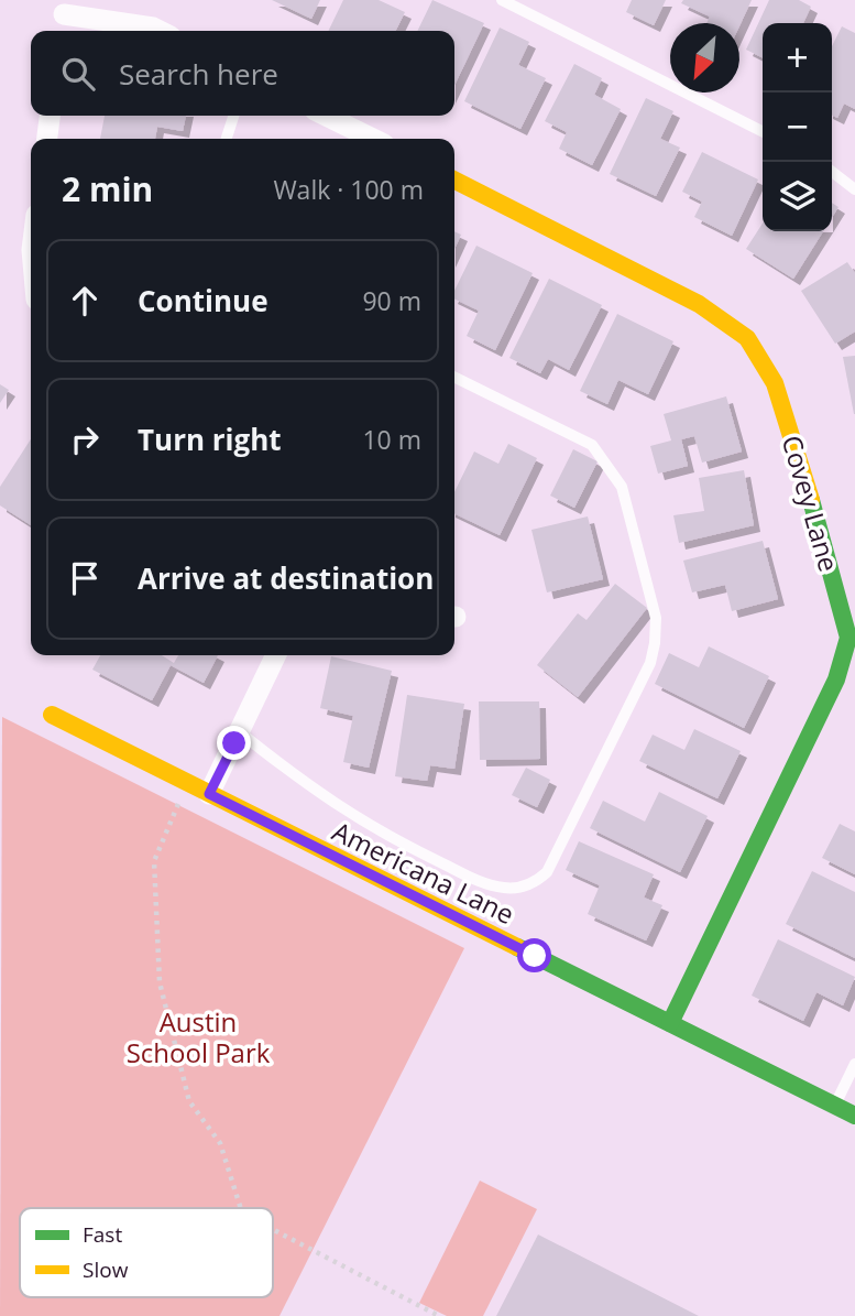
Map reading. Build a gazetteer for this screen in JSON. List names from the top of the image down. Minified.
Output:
{"streets":{"street":["Covey Lane","Americana Lane"]},"crossings":[["Covey Lane","Americana Lane"]],"parks":["Austin School Park"],"legend":["Fast","Slow"],"north":"bottom left","page":{"map_buttons":["+","−"],"search":"Search here","heading":["2 min","Walk · 100 m"],"list":[["Continue","90 m"],["Turn right","10 m"],"Arrive at destination"]}}
